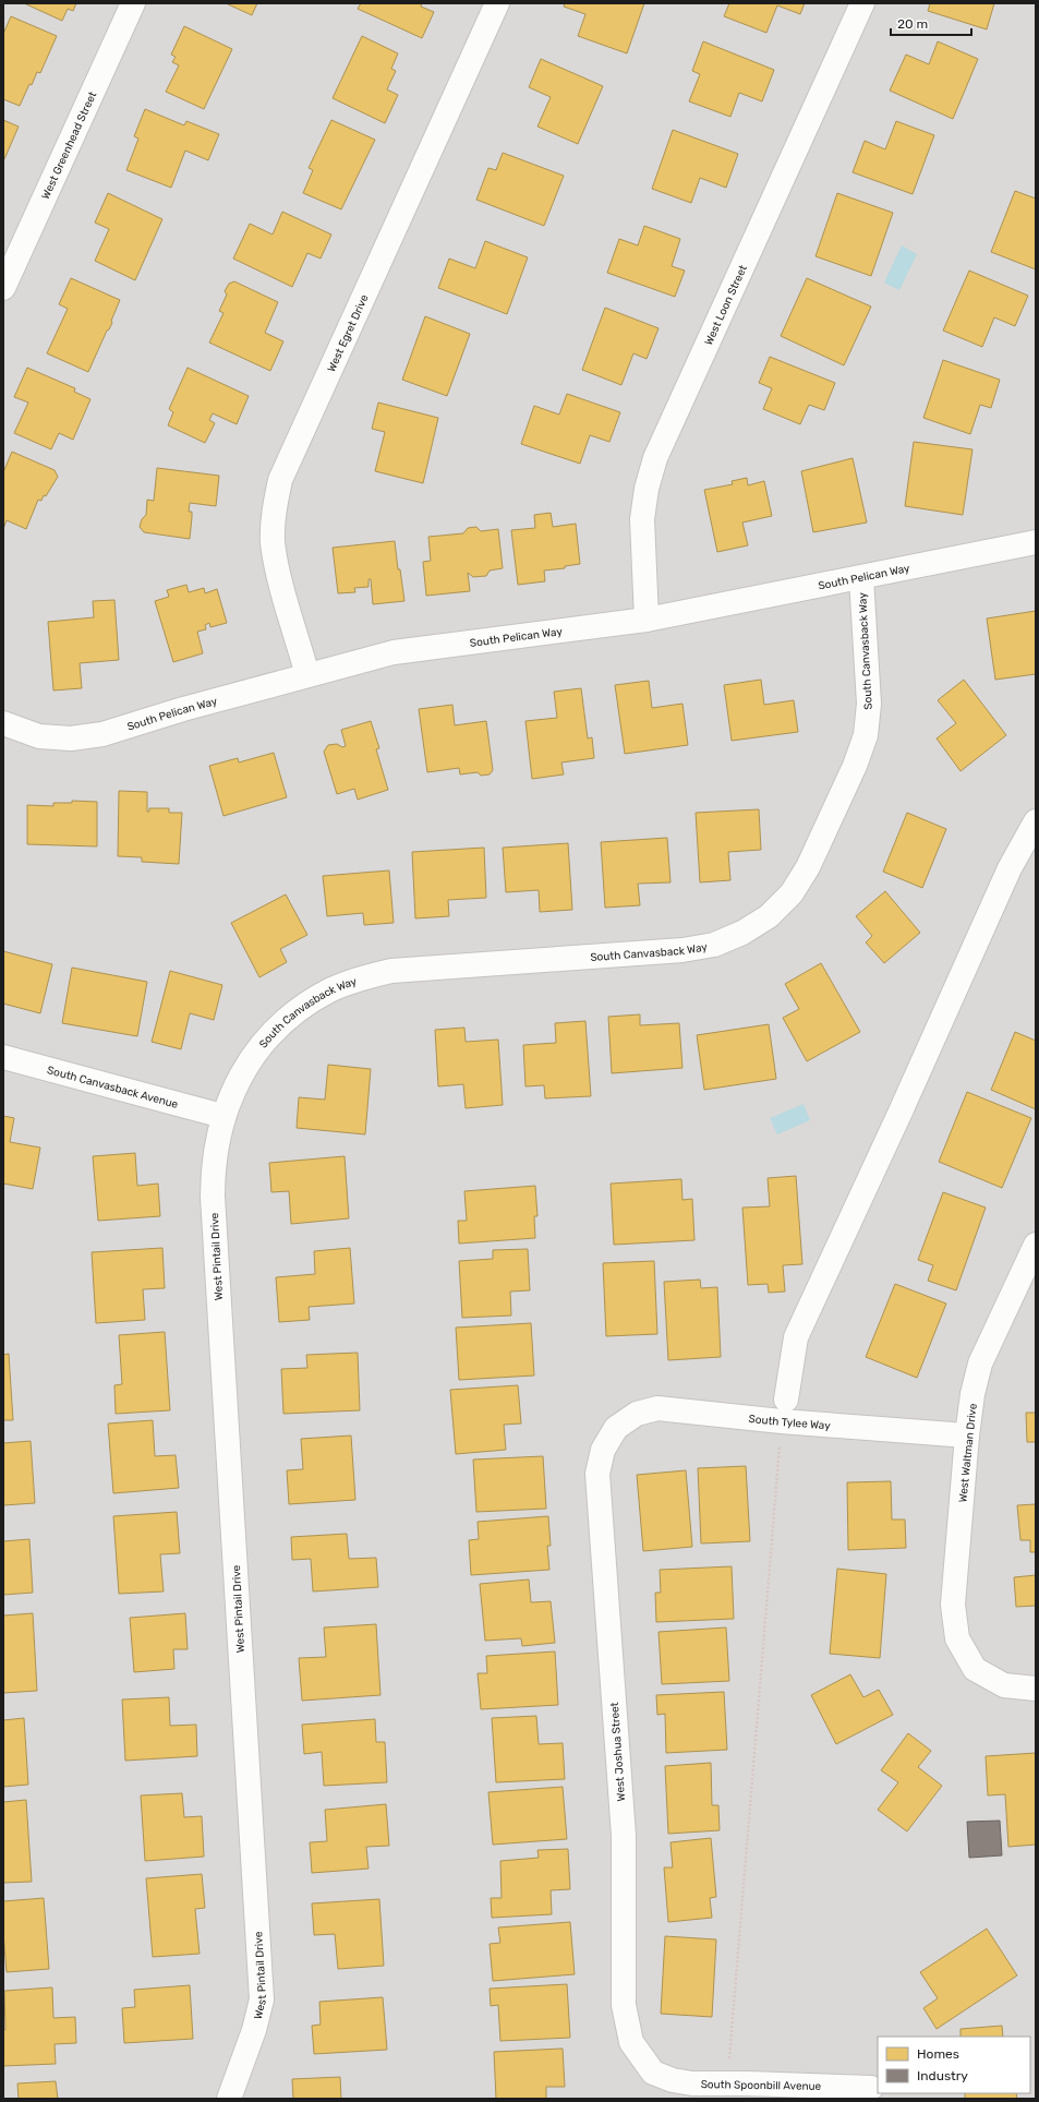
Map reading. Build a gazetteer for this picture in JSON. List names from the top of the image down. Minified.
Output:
{"streets":{"street":["West Greenhead Street","West Loon Street","West Egret Drive","South Pelican Way","South Canvasback Way","South Canvasback Avenue","West Pintail Drive","South Tylee Way","West Waltman Drive","West Joshua Street","South Spoonbill Avenue"]},"crossings":[["West Loon Street","South Pelican Way"],["West Egret Drive","South Pelican Way"],["South Pelican Way","South Canvasback Way"],["South Canvasback Way","South Canvasback Avenue"],["South Canvasback Way","West Pintail Drive"],["South Canvasback Avenue","West Pintail Drive"],["South Tylee Way","West Waltman Drive"],["South Tylee Way","West Joshua Street"],["West Joshua Street","South Spoonbill Avenue"]],"legend":["Homes","Industry"],"scale_bar":"20 m"}
